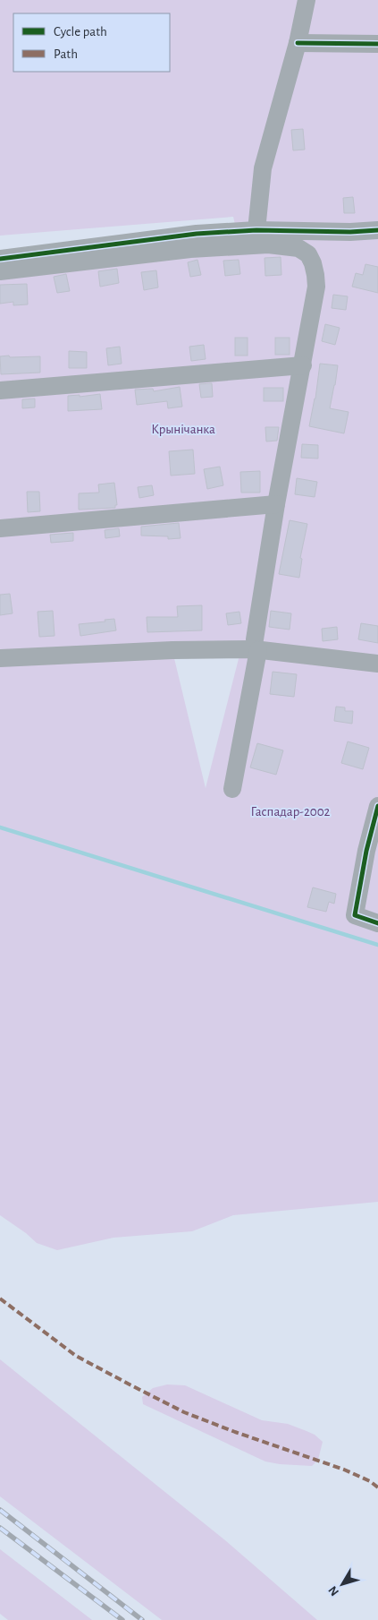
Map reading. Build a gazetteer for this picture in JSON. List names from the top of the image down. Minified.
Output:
{"parks":["Крынічанка","Гаспадар-2002"],"legend":["Cycle path","Path"],"north":"bottom left"}
